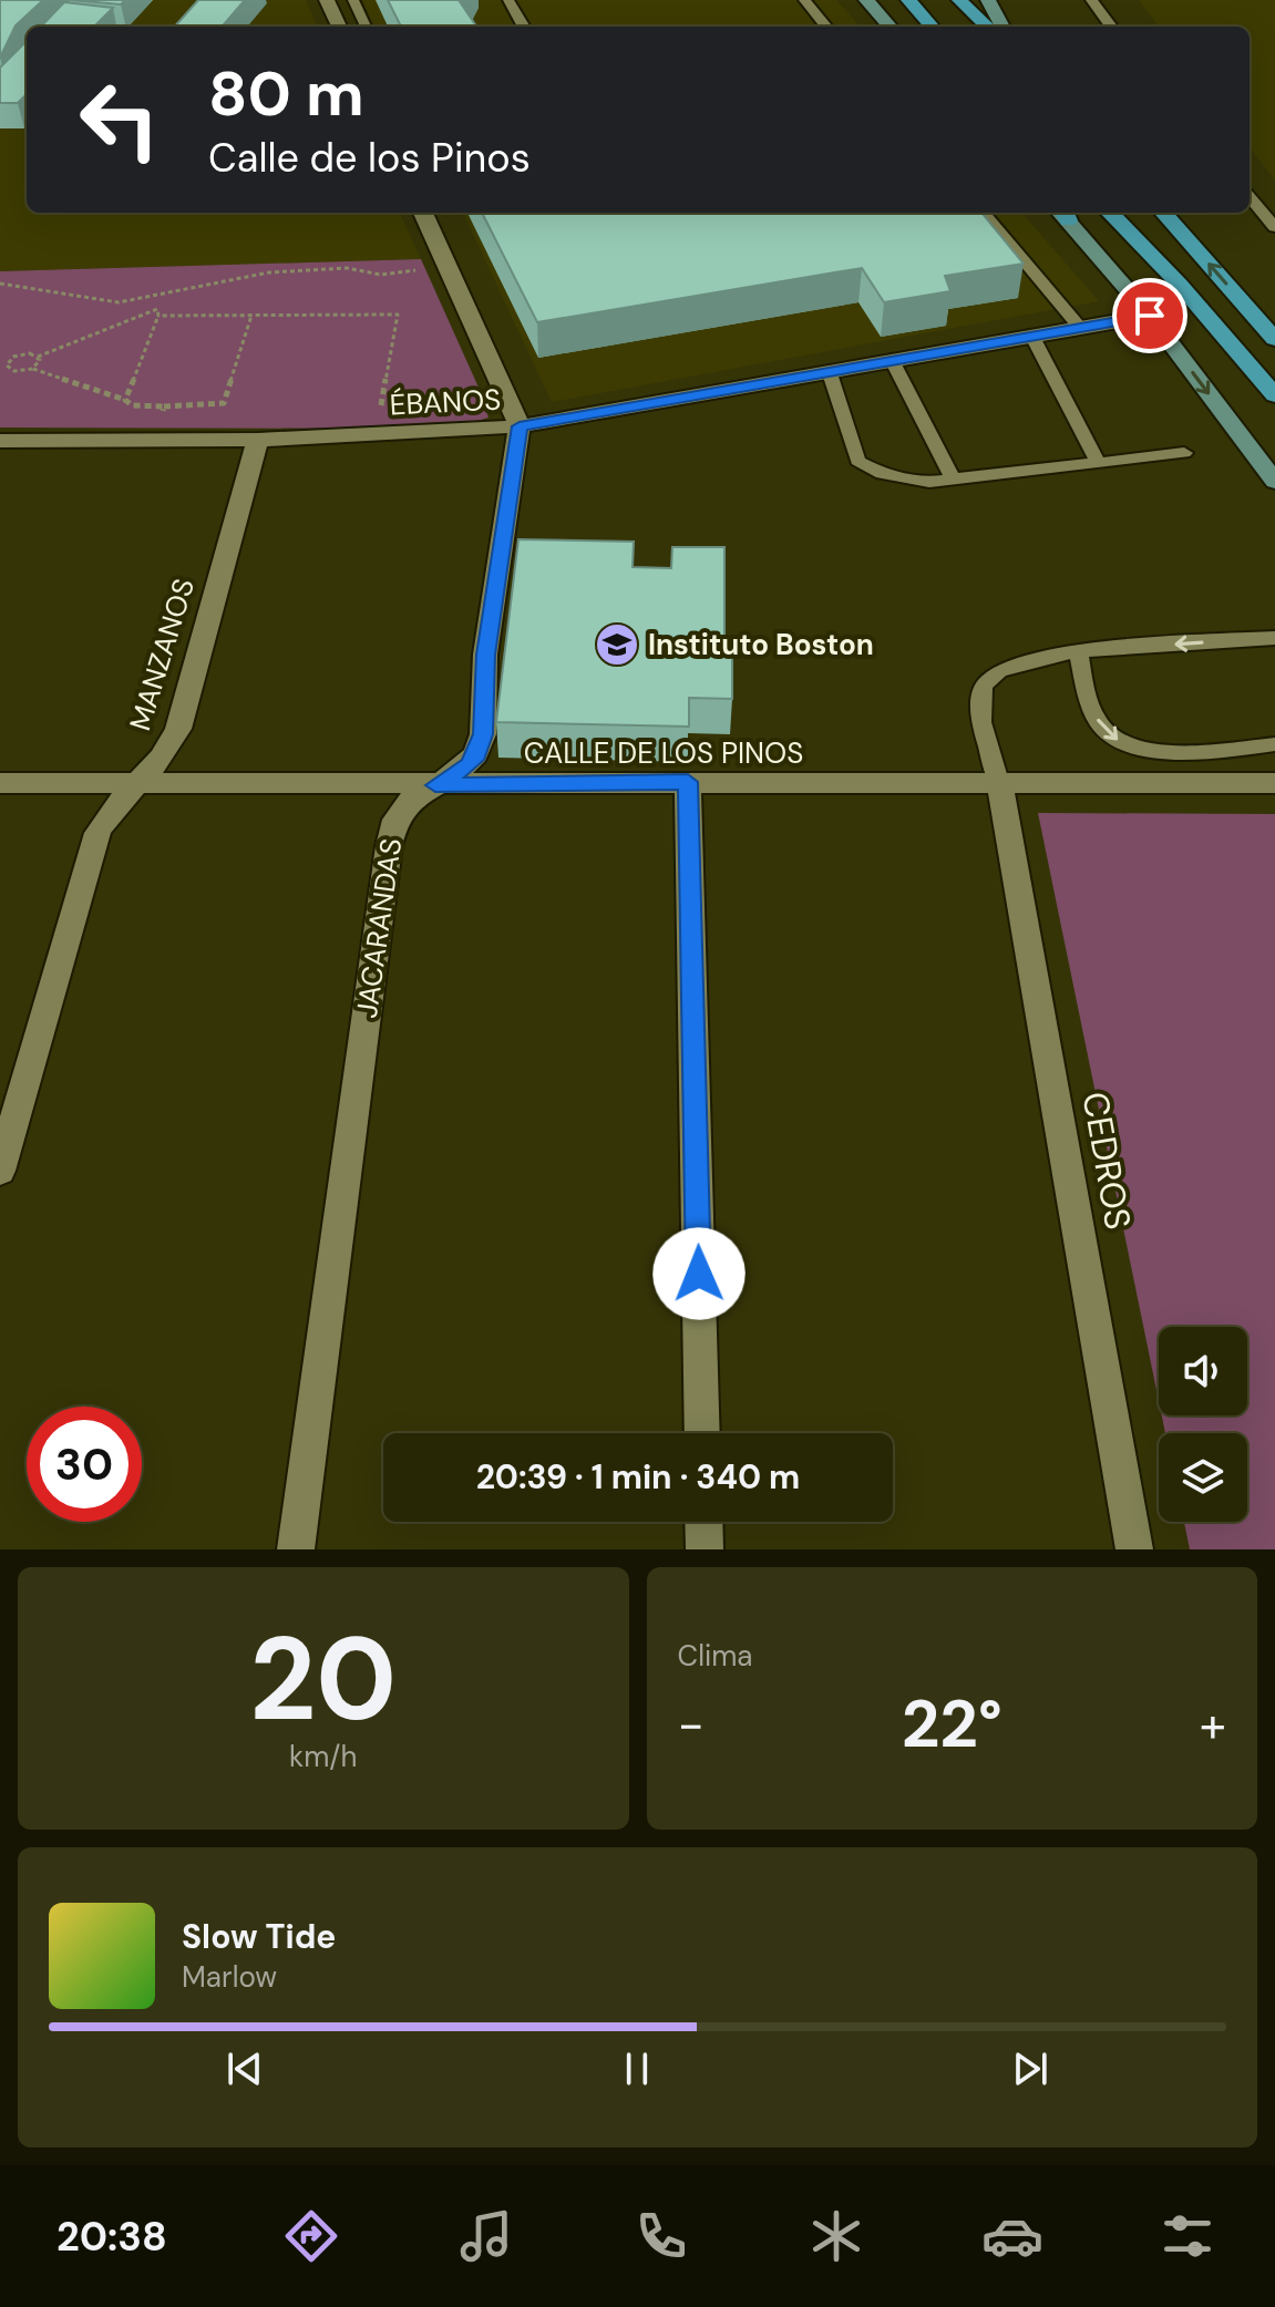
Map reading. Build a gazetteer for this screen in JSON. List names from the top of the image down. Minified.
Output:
{"streets":{"street":["ÉBANOS","MANZANOS","CALLE DE LOS PINOS","JACARANDAS","CEDROS"]},"crossings":[["ÉBANOS","MANZANOS"],["ÉBANOS","JACARANDAS"],["MANZANOS","CALLE DE LOS PINOS"],["CALLE DE LOS PINOS","JACARANDAS"],["CALLE DE LOS PINOS","CEDROS"]],"places":{"school or university":["Instituto Boston"]},"page":{"turn":["80 m","Calle de los Pinos"],"limit":"30","trip":"20:39 · 1 min · 340 m","tile":[["20","km/h"],"Clima"],"heat":["−","22°","+"],"song":["Slow Tide","Marlow"],"tabs":"20:38"}}
